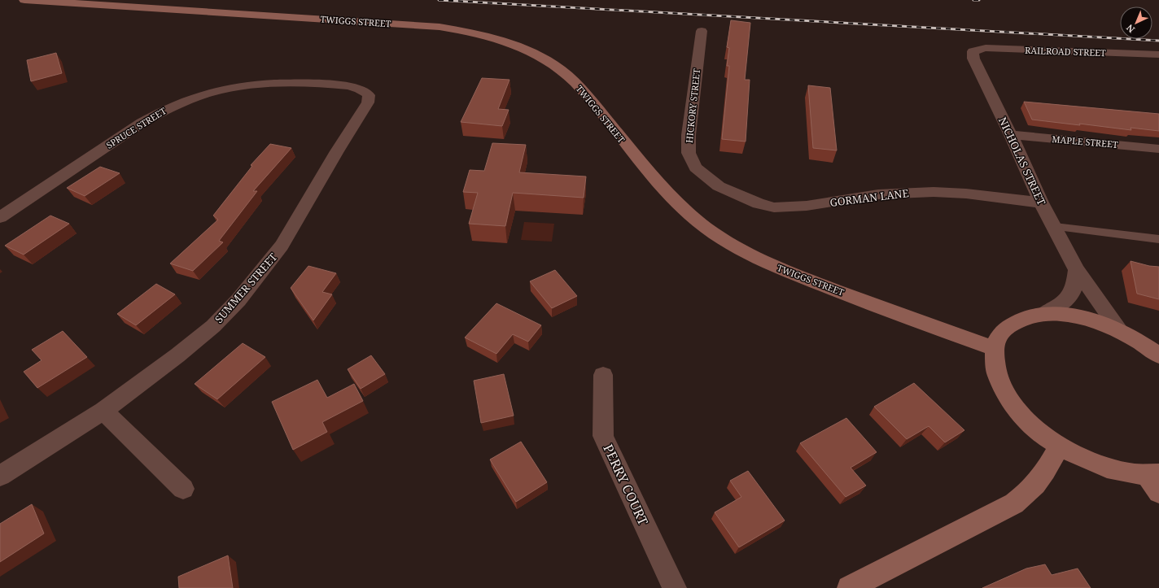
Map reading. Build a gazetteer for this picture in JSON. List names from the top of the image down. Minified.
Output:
{"streets":{"main road":["TWIGGS STREET"],"street":["RAILROAD STREET","HICKORY STREET","SPRUCE STREET","MAPLE STREET","NICHOLAS STREET","GORMAN LANE","SUMMER STREET","PERRY COURT"]},"crossings":[["RAILROAD STREET","NICHOLAS STREET"],["HICKORY STREET","GORMAN LANE"],["SPRUCE STREET","SUMMER STREET"],["MAPLE STREET","NICHOLAS STREET"],["NICHOLAS STREET","GORMAN LANE"]],"north":"bottom left"}
